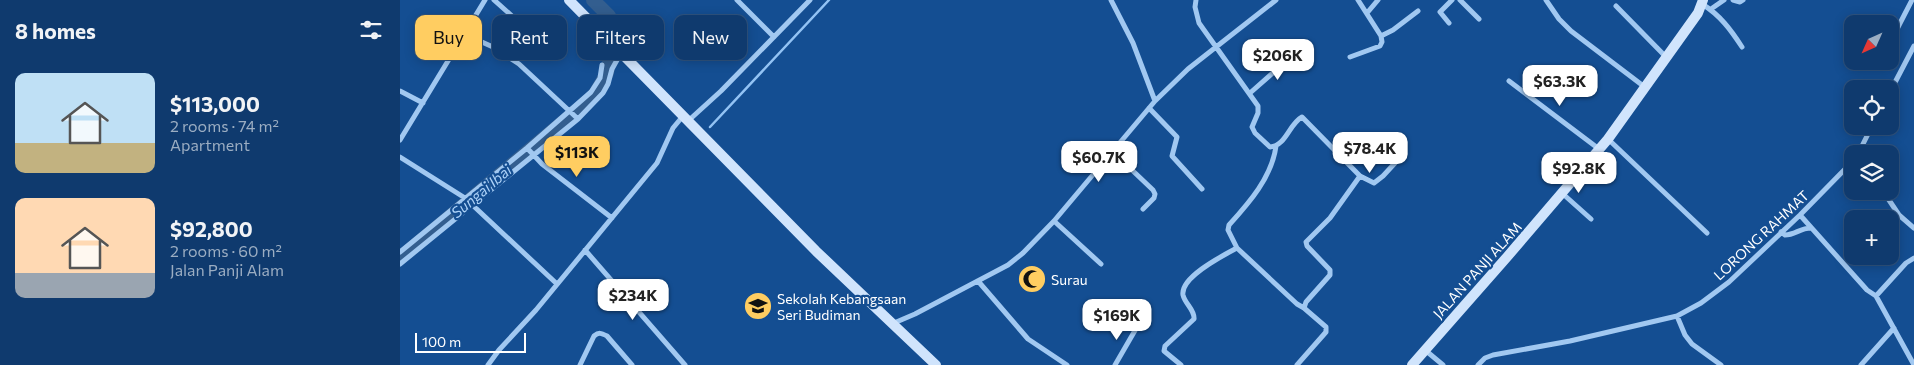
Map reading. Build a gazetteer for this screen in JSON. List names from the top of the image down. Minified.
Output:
{"streets":{"main road":["JALAN PANJI ALAM"],"street":["LORONG RAHMAT"]},"water":["Sungai Ibai"],"places":{"mosque":["Surau"],"school or university":["Sekolah Kebangsaan Seri Budiman"]},"scale_bar":"100 m","north":"bottom left","page":{"heading":"8 homes","map_buttons":"+","chip":["Buy","Rent","Filters","New"],"price":["$206K","$63.3K","$78.4K","$113K","$60.7K","$92.8K","$234K","$169K"],"list":[{"name":"$113,000","note":"2 rooms · 74 m² · Apartment"},{"name":"$92,800","note":"2 rooms · 60 m² · Jalan Panji Alam"}],"scale":"100 m"}}
